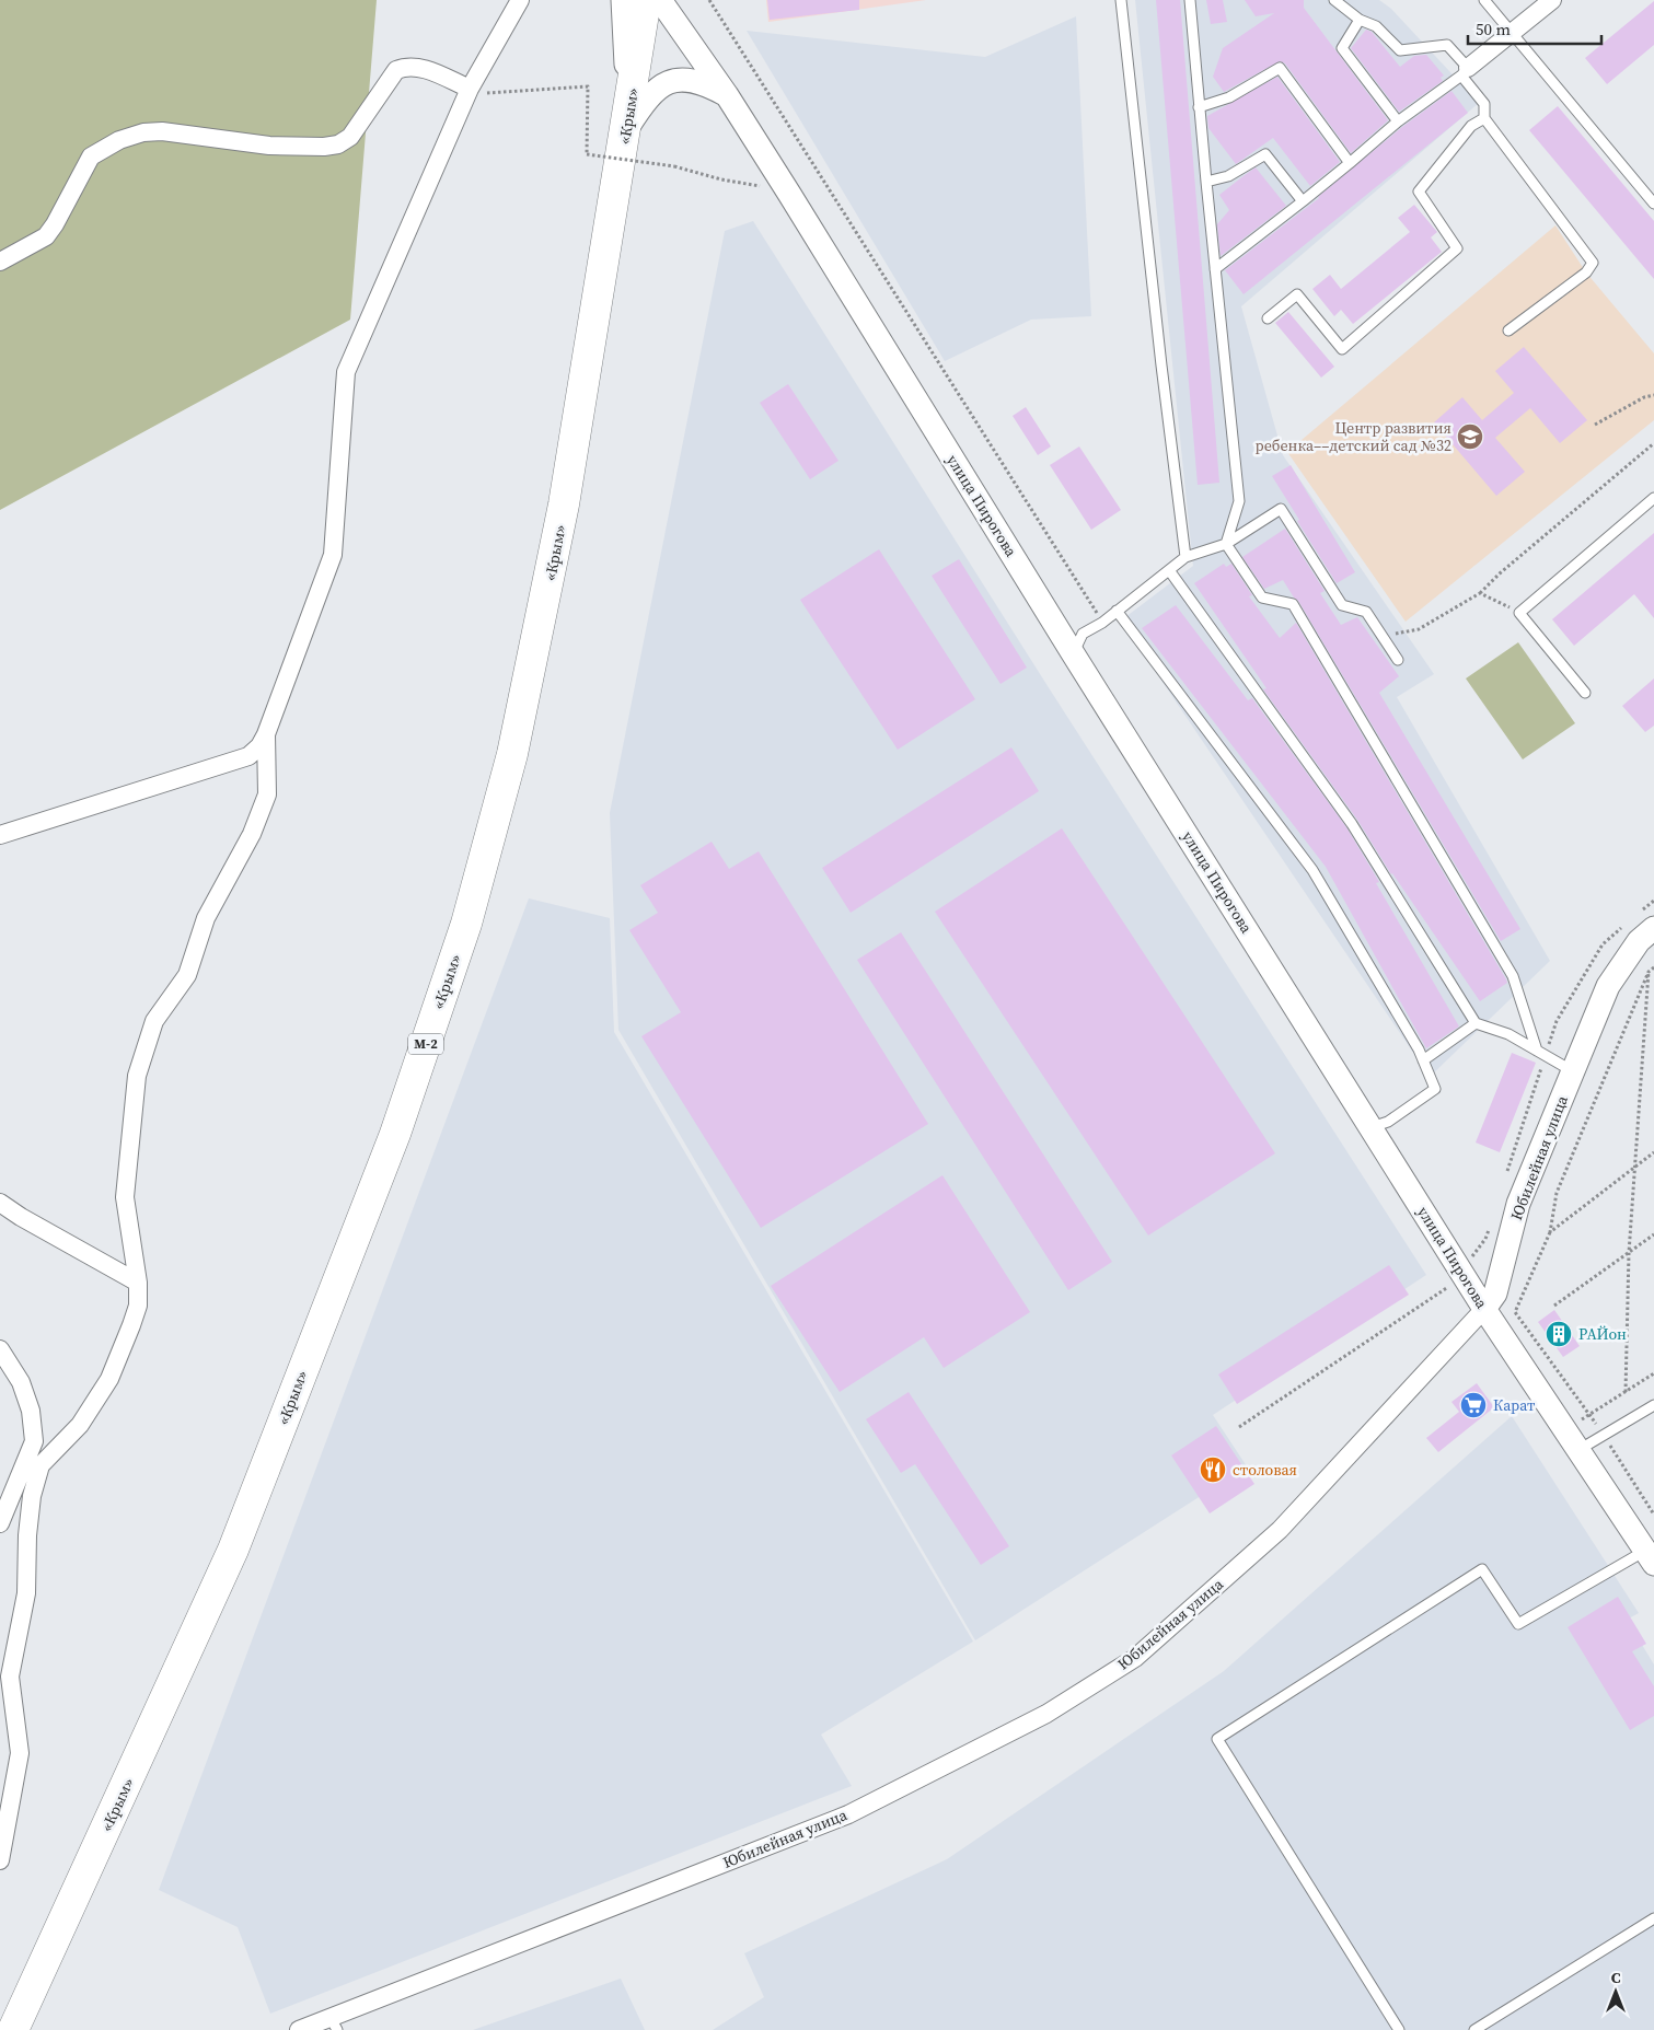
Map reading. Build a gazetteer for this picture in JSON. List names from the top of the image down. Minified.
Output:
{"streets":{"highway":["«Крым»","М-2"],"street":["улица Пирогова","Юбилейная улица"]},"crossings":[["улица Пирогова","Юбилейная улица"]],"places":{"school or university":["Центр развития ребенка––детский сад №32"],"building":["РАЙон"],"supermarket":["Карат"],"restaurant":["столовая"]},"scale_bar":"50 m","north":"top"}
